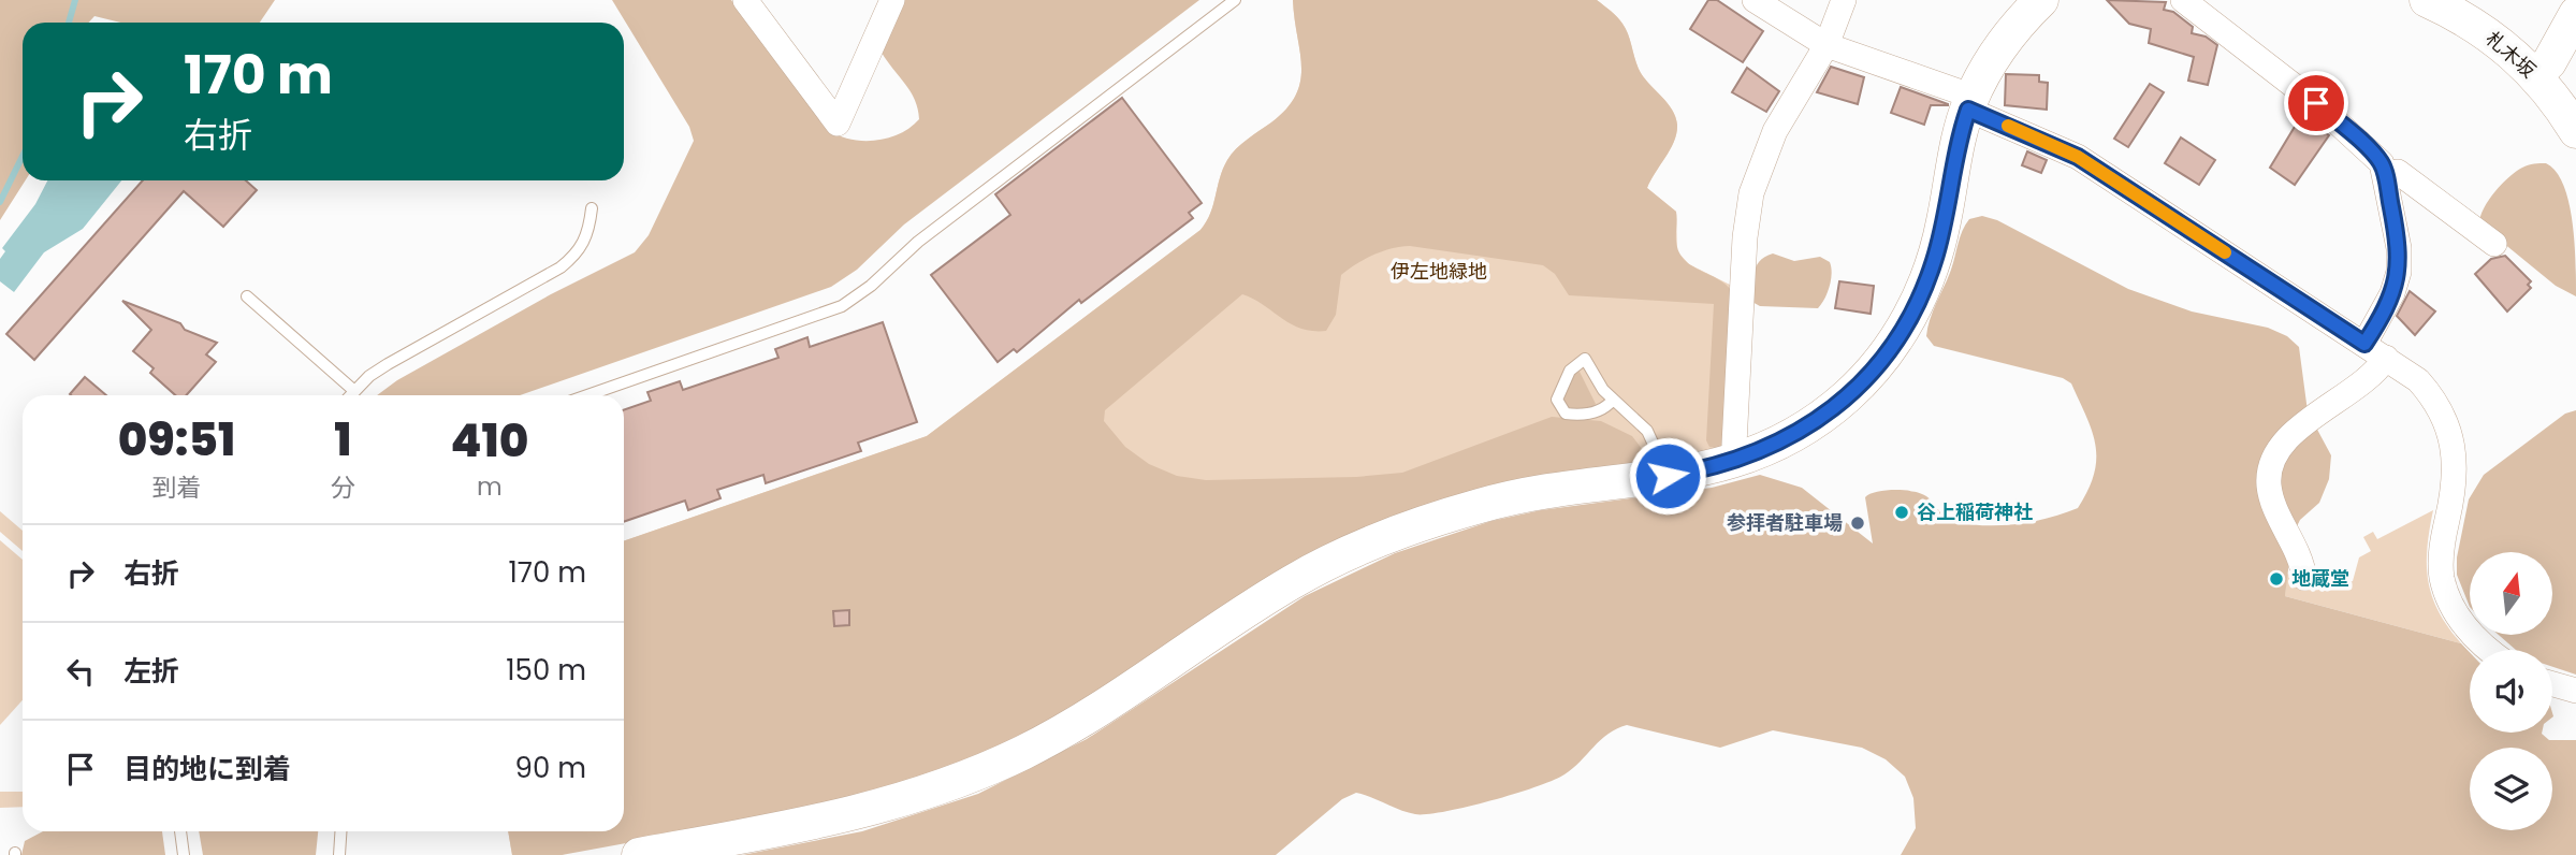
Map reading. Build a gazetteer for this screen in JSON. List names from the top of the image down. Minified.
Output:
{"streets":{"street":["札木坂"]},"parks":["伊左地緑地"],"places":["谷上稲荷神社","参拝者駐車場","地蔵堂"],"north":"top","page":{"turn":["170 m","右折"],"eta":["09:51","到着","1","分","410","m"],"list":[{"name":"右折","value":"170 m"},{"name":"左折","value":"150 m"},{"name":"目的地に到着","value":"90 m"}]}}
